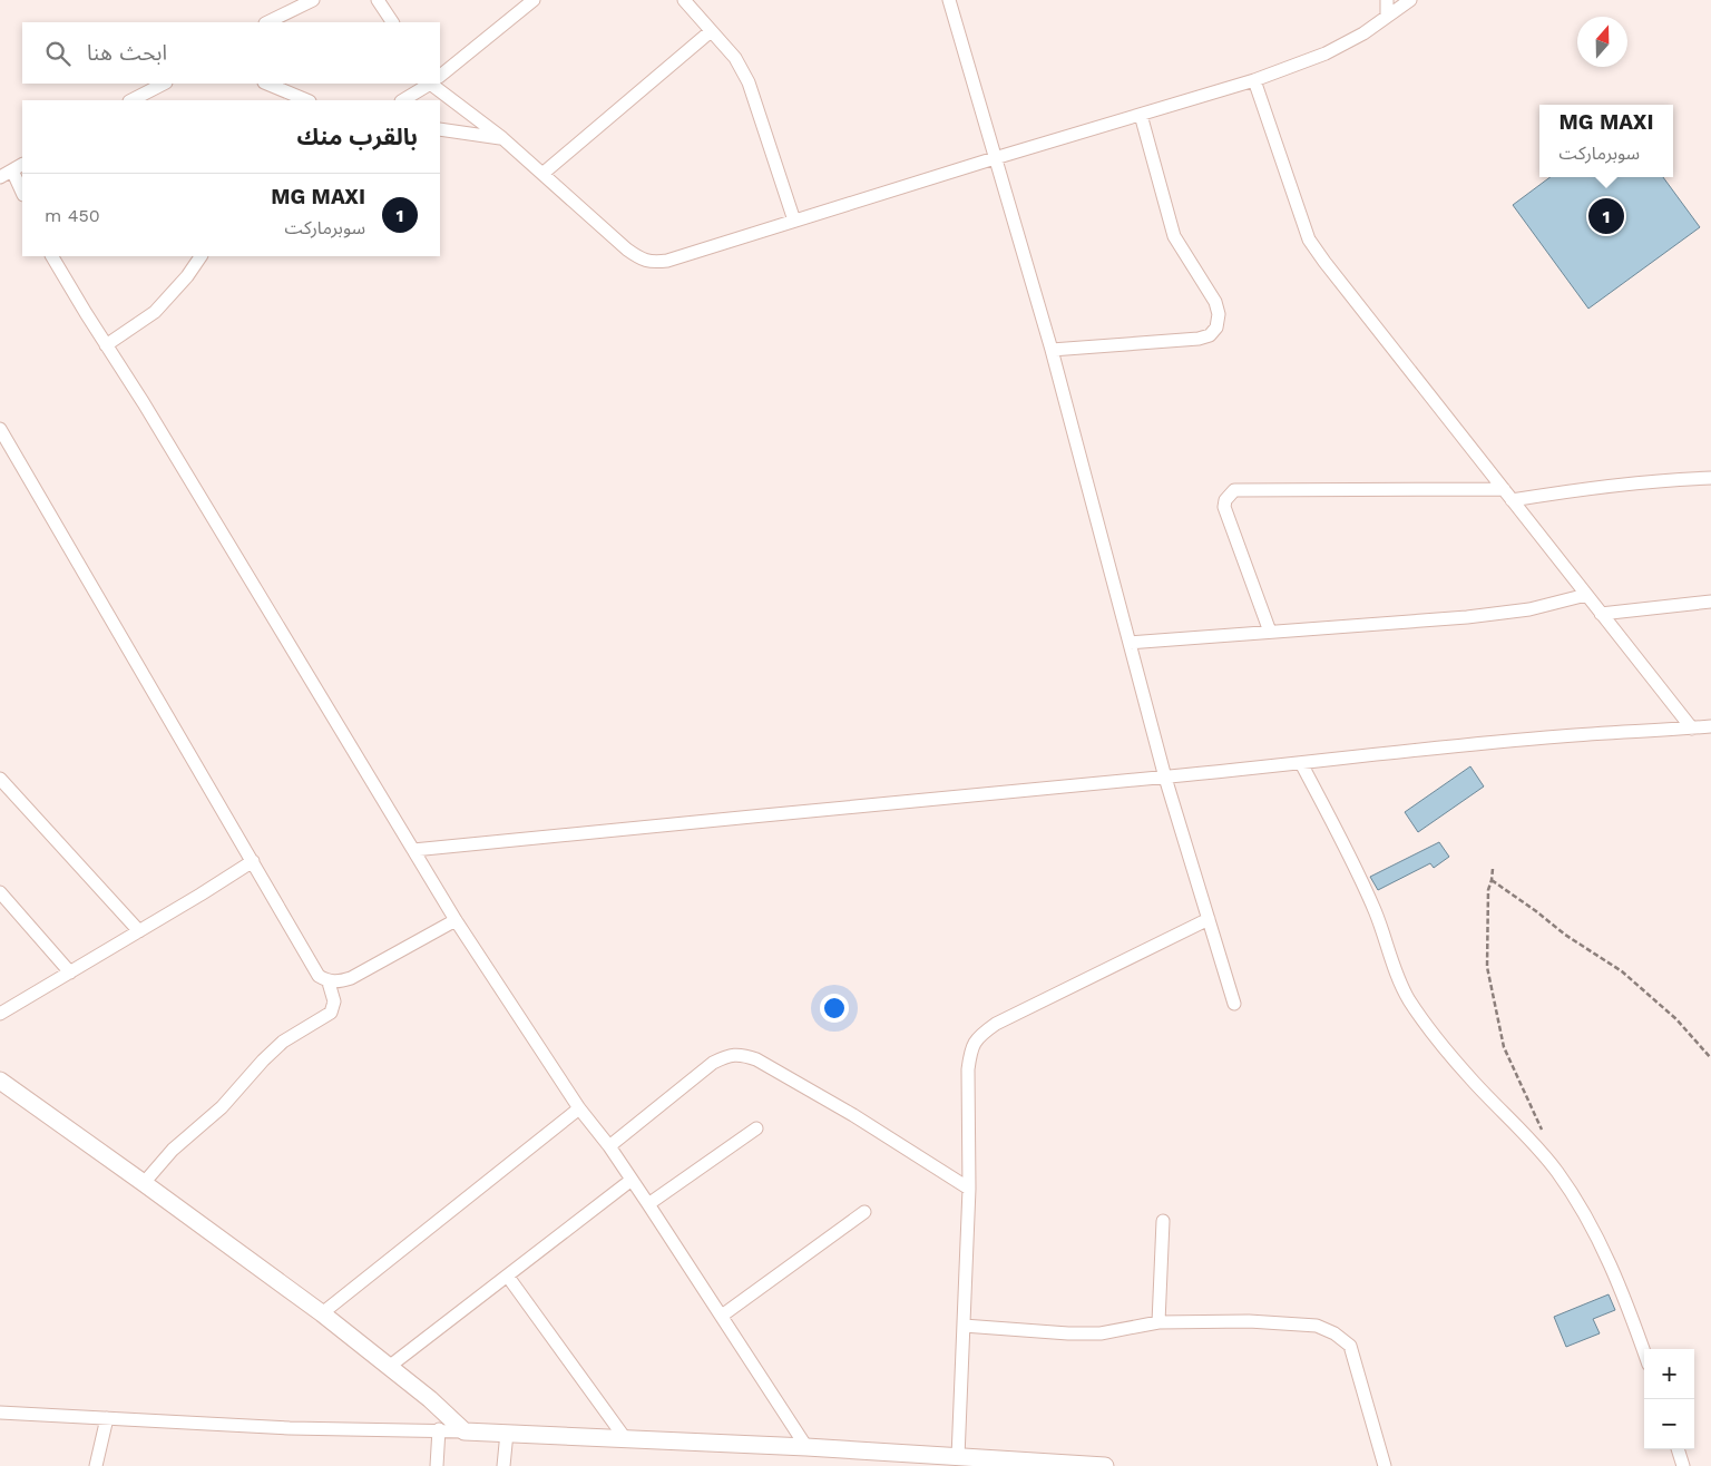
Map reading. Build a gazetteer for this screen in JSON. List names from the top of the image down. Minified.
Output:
{"north":"top","page":{"search":"ابحث هنا","heading":"بالقرب منك","popup":["MG MAXI","سوبرماركت"],"list":[{"mark":"1","name":"MG MAXI","note":"سوبرماركت","value":"450 m"}],"pins":"1","map_buttons":["+","−"]}}
